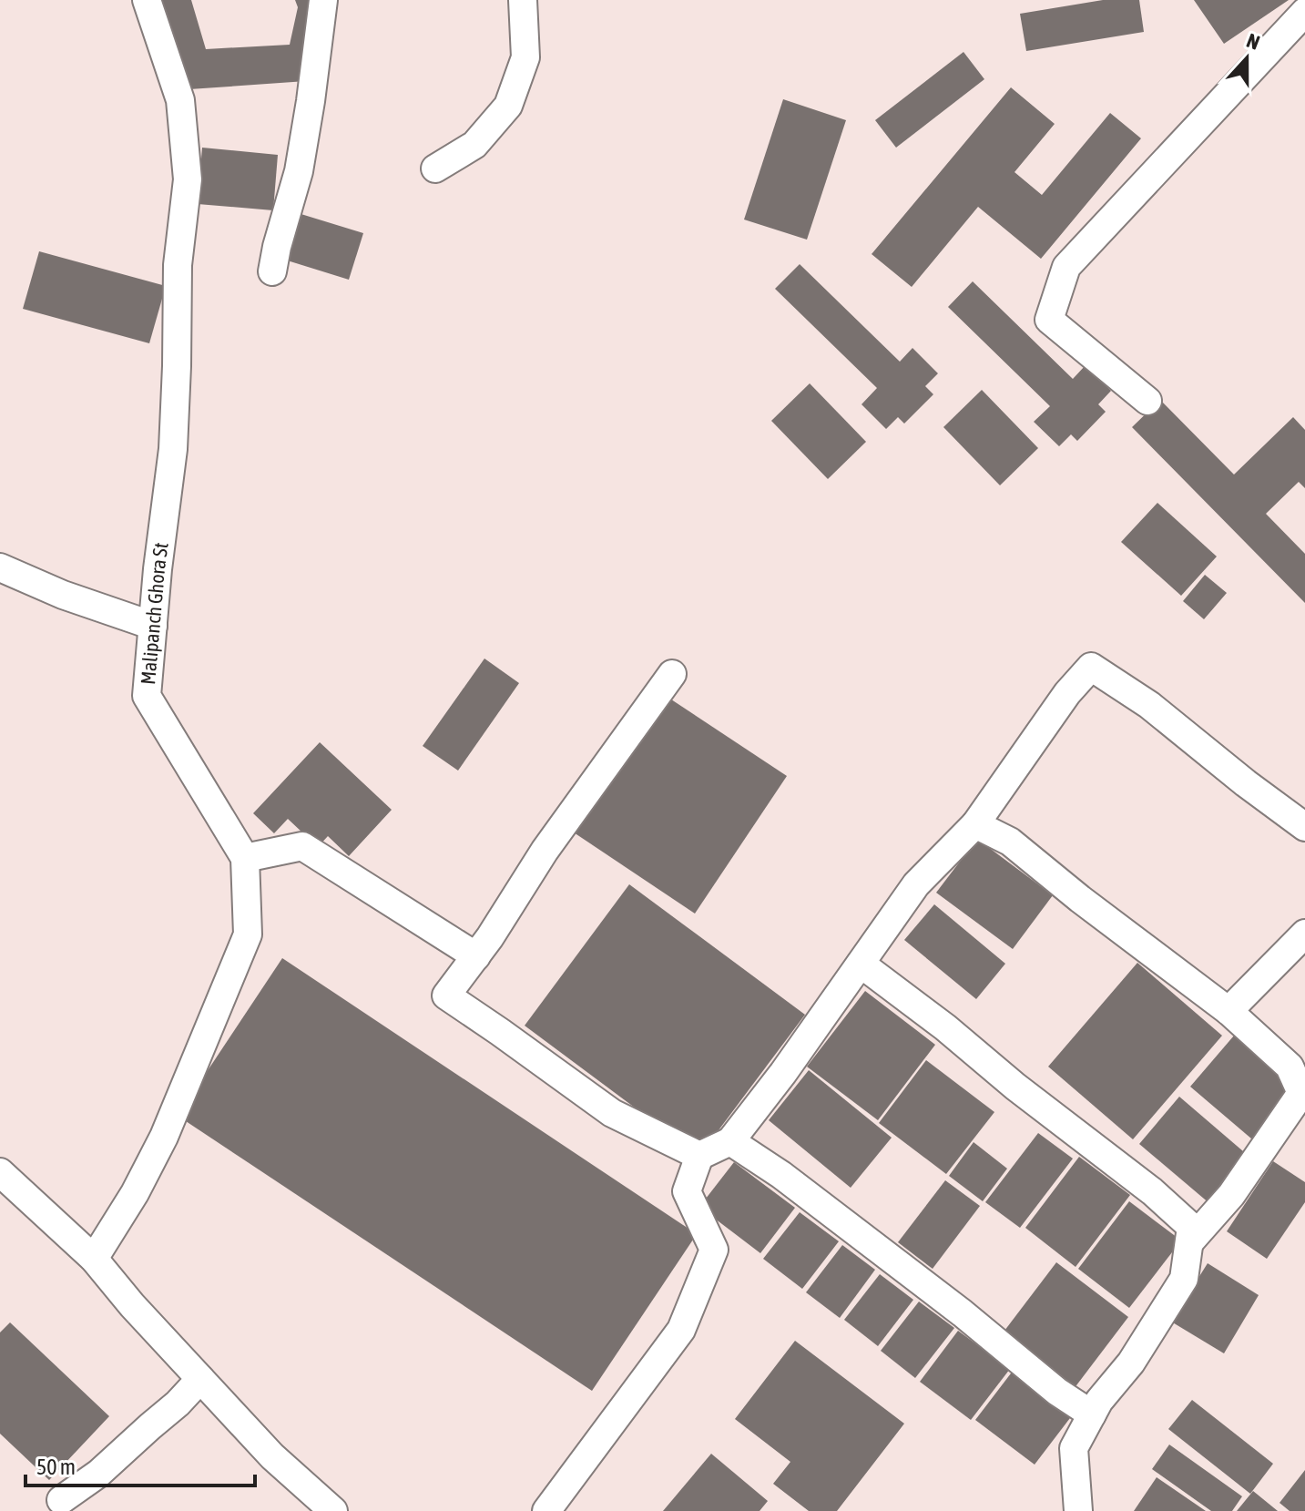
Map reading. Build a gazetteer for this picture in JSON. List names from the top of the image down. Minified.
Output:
{"streets":{"street":["Malipanch Ghora St"]},"scale_bar":"50 m","north":"top"}
